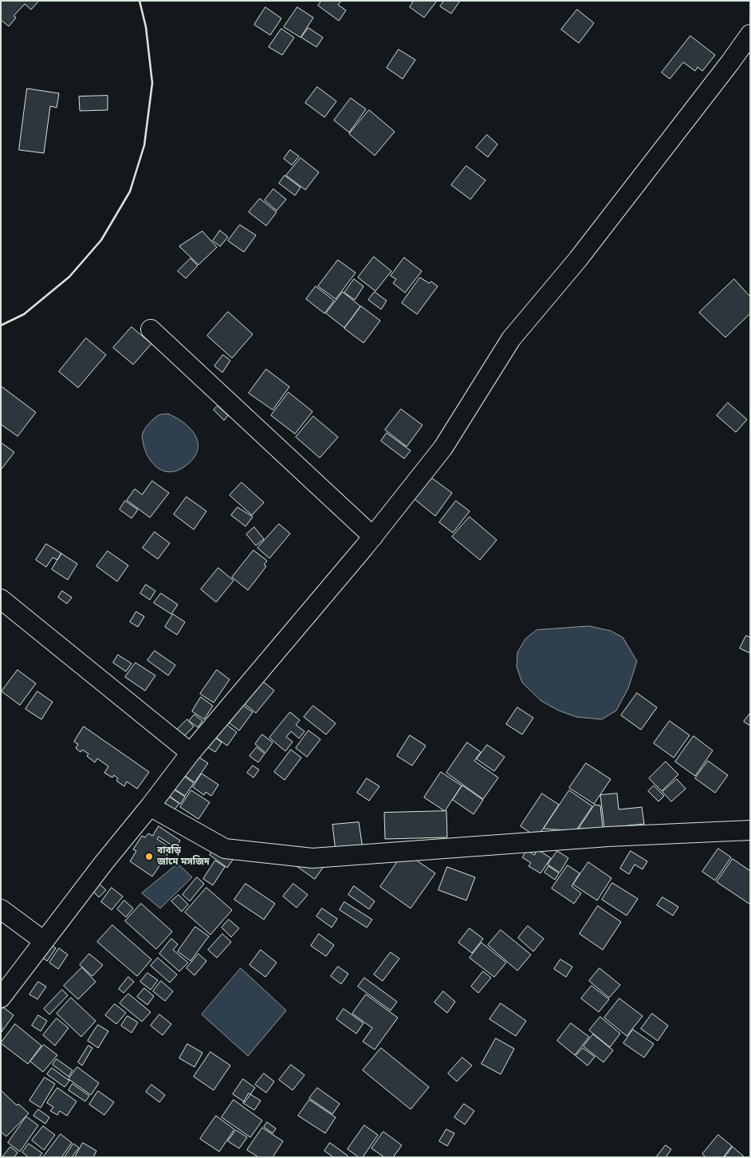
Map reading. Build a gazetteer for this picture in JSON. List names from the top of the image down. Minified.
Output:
{"places":["বাবড়ি জামে মসজিদ"]}
